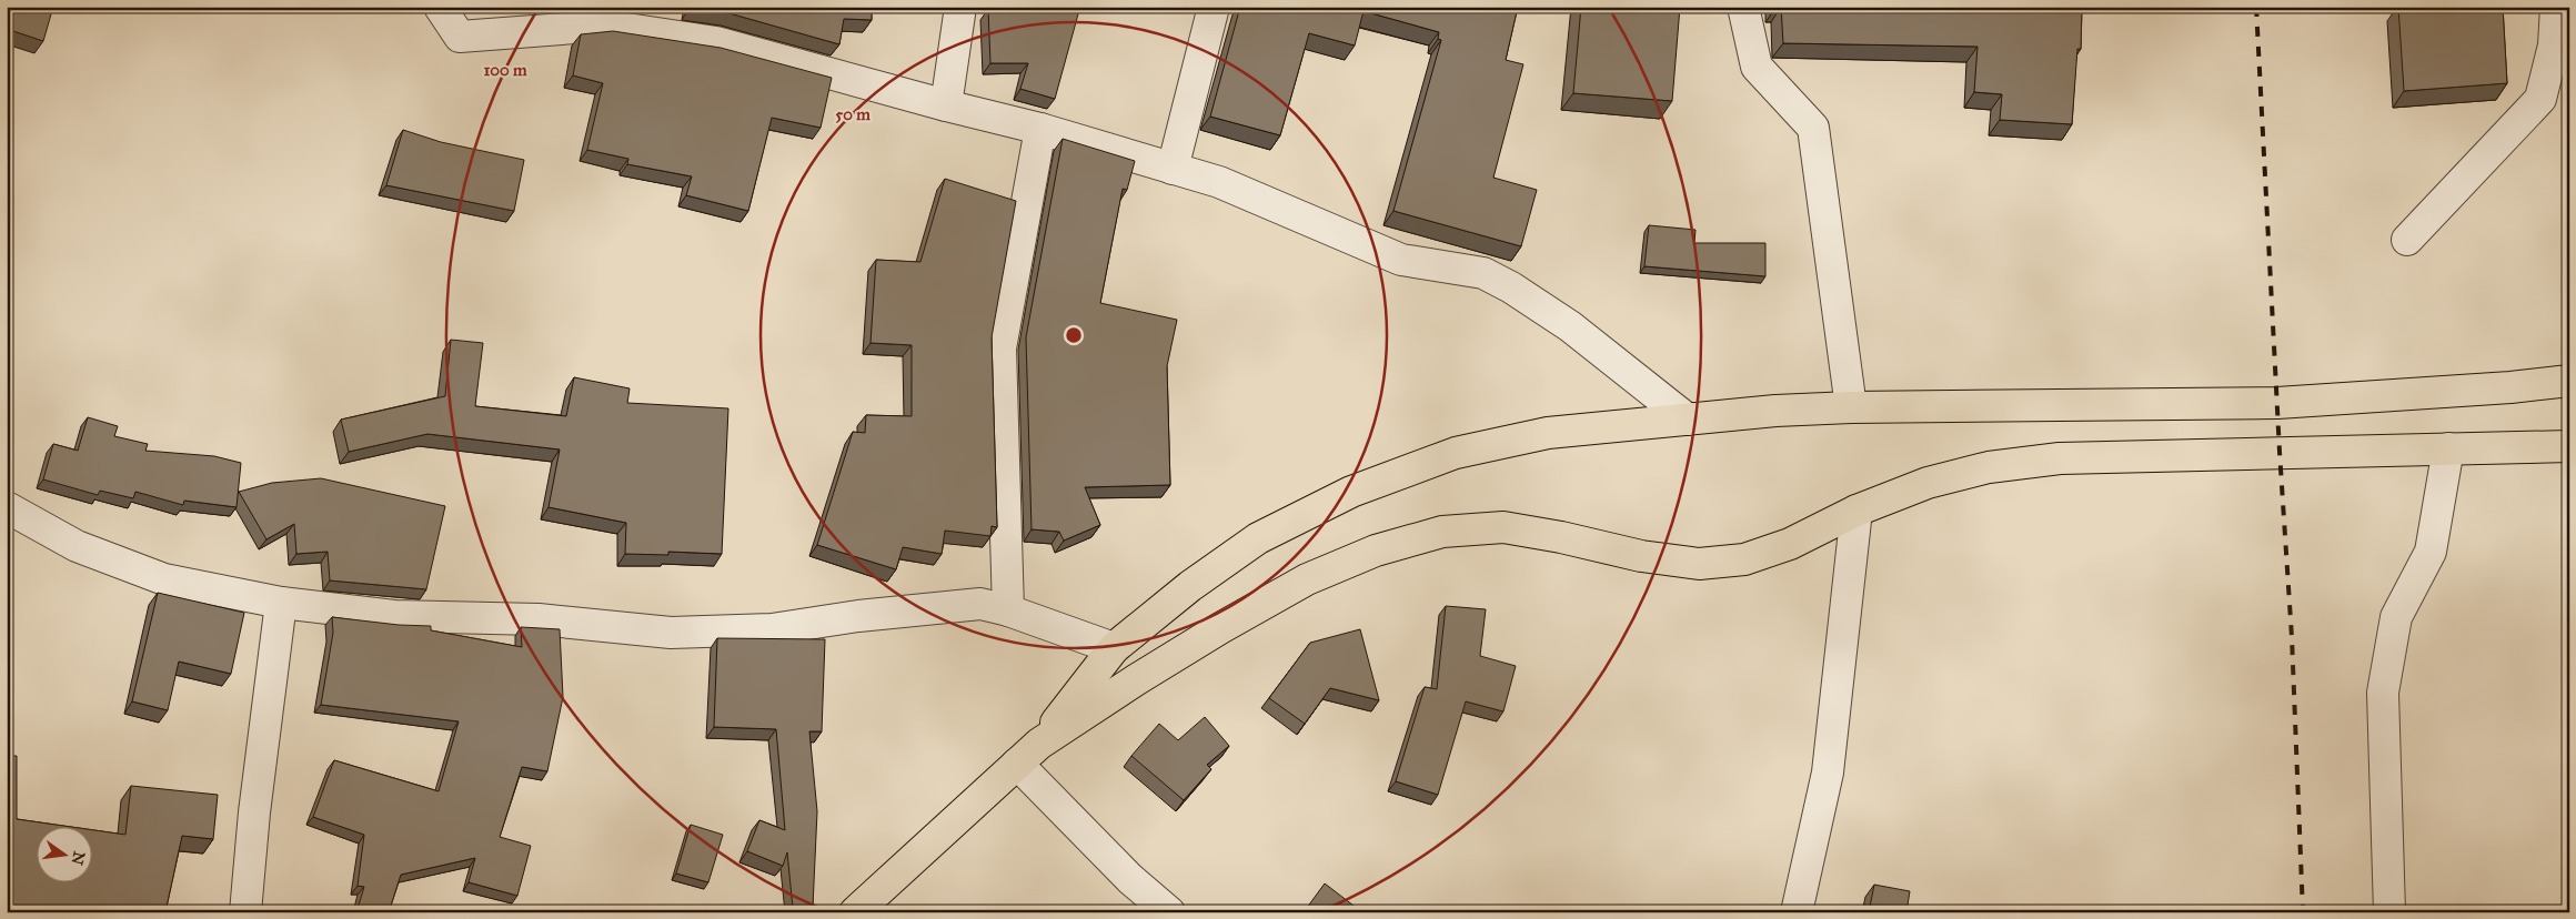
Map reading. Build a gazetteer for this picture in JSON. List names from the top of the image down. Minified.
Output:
{"north":"right","rings":["100 m","50 m"]}
